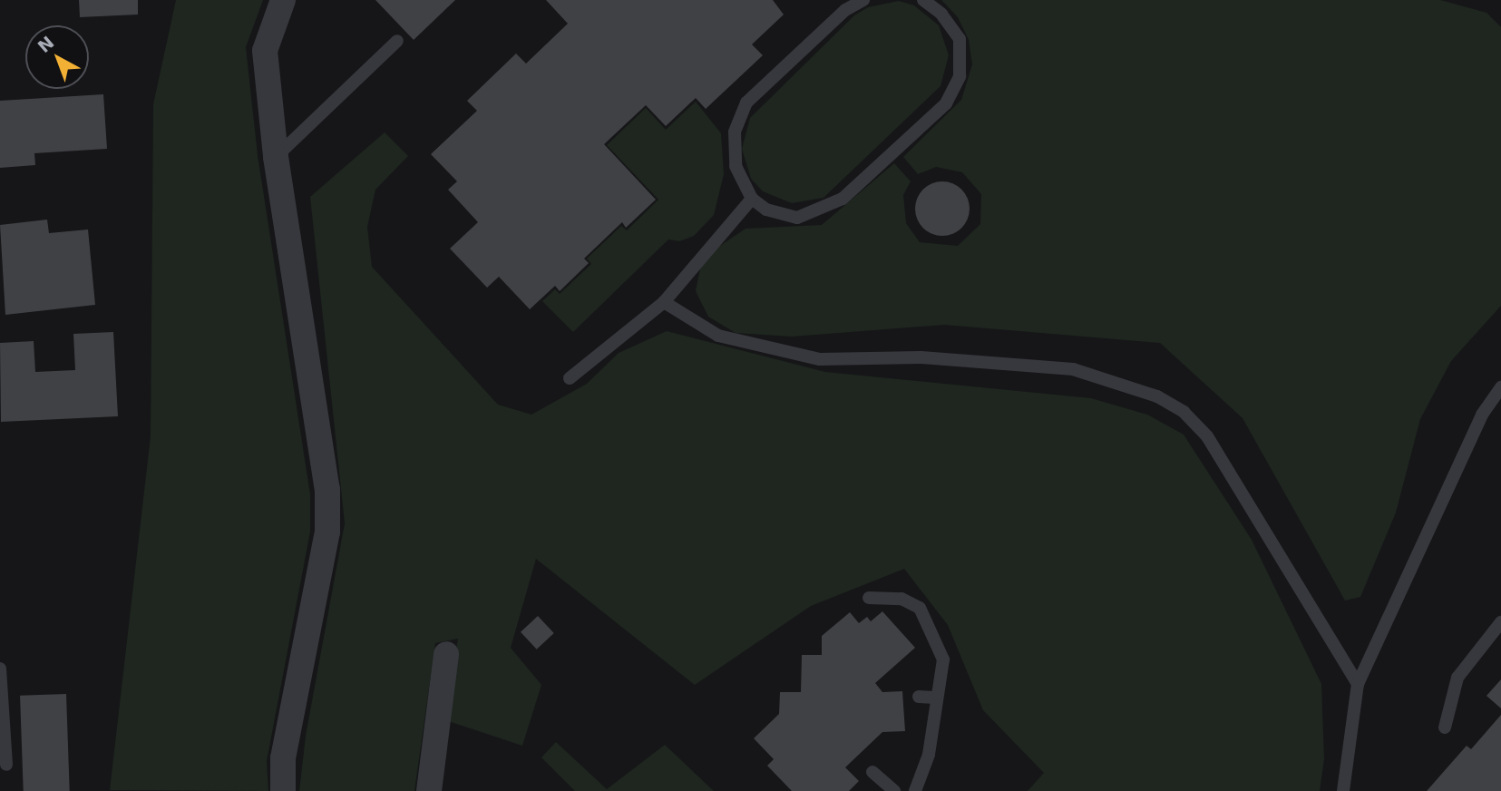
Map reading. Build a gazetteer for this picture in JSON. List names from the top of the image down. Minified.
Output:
{"north":"top left"}
